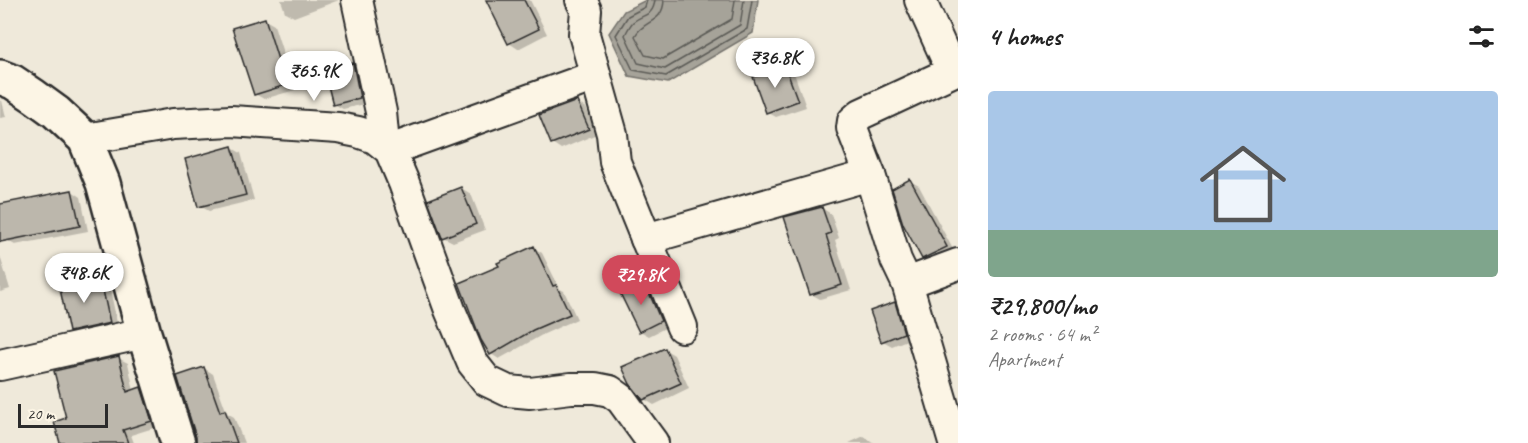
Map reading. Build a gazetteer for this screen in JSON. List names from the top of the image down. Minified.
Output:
{"scale_bar":"20 m","page":{"heading":"4 homes","price":["₹36.8K","₹65.9K","₹48.6K","₹29.8K"],"list":[{"name":"₹29,800/mo","note":"2 rooms · 64 m² · Apartment"}],"scale":"20 m"}}
